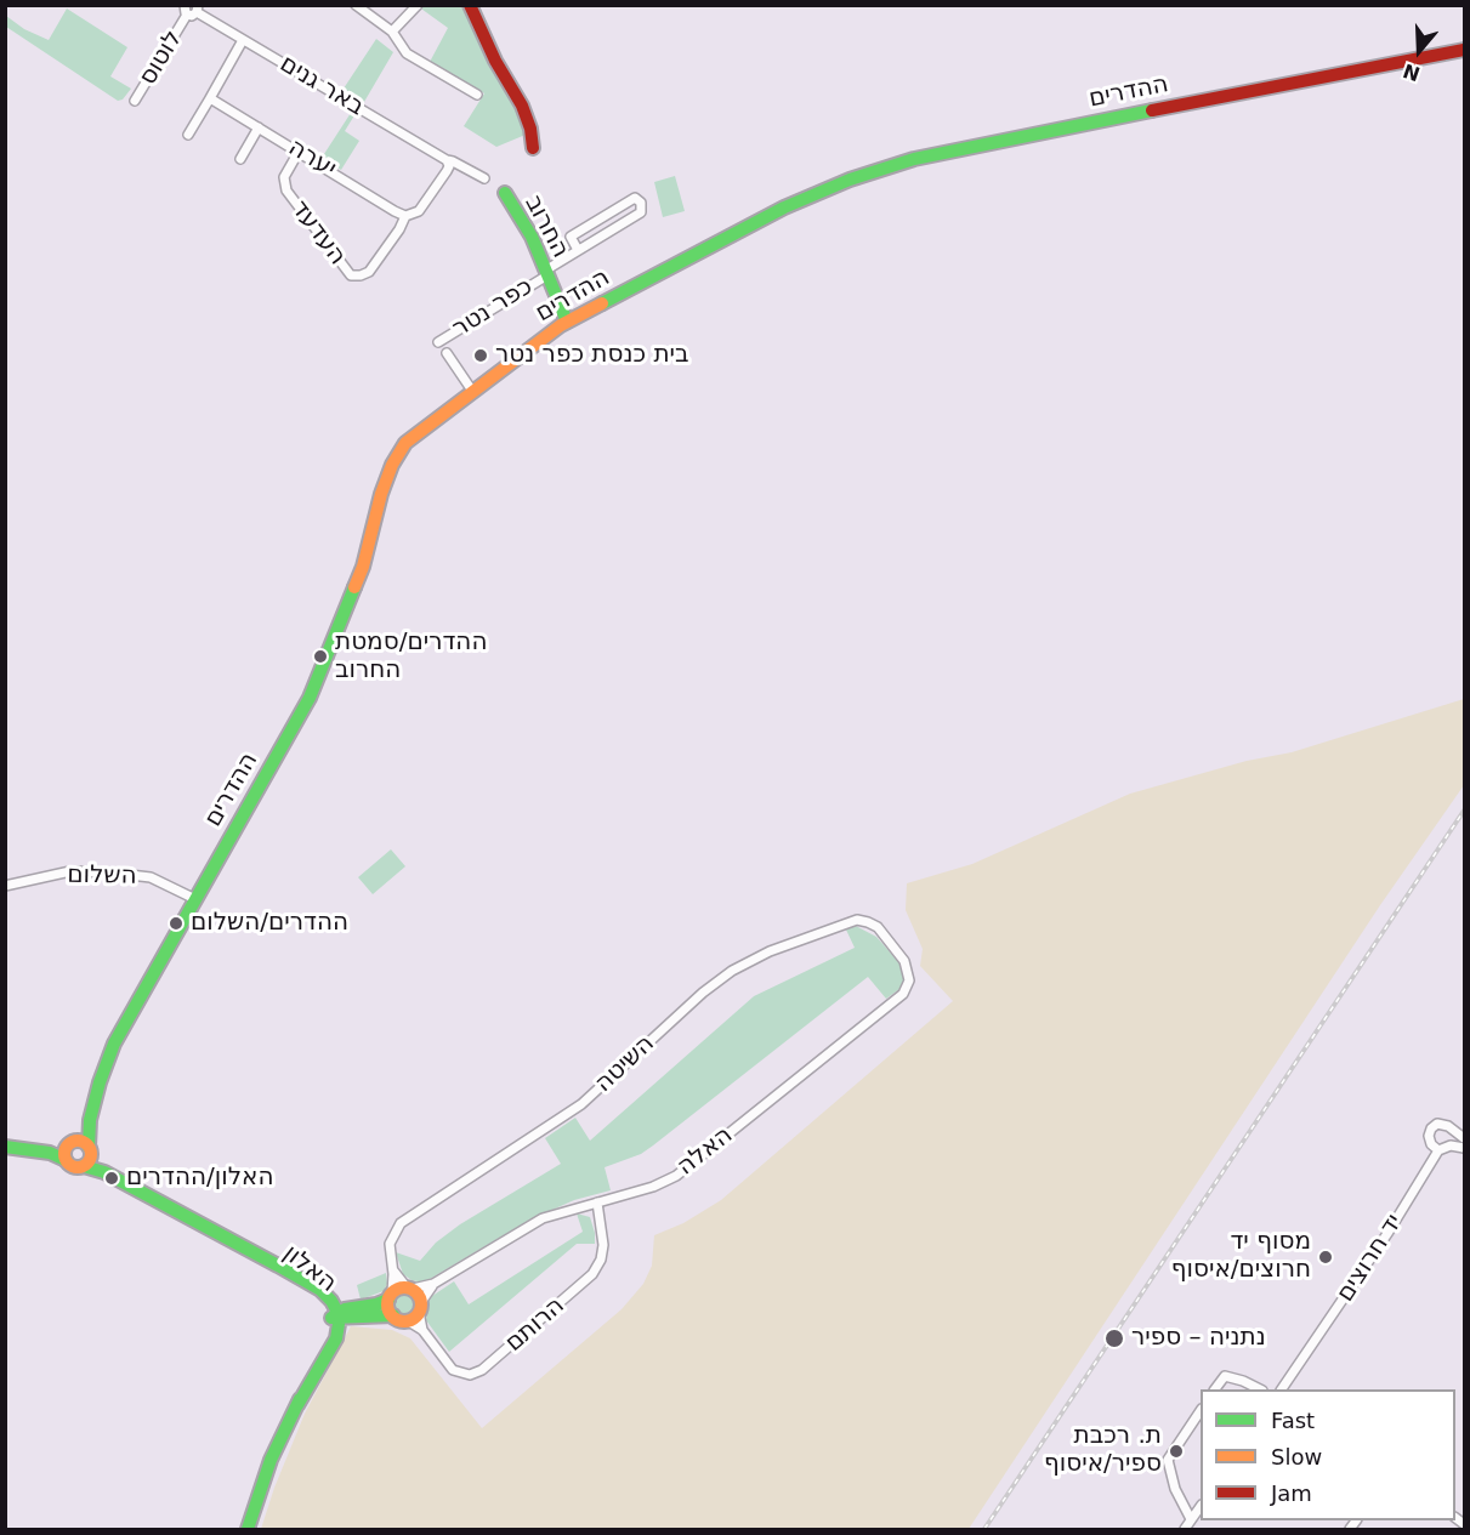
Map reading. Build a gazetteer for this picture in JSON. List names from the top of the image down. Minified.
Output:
{"streets":{"main road":["ההדרים","החרוב","האלון"],"street":["לוטוס","באר גנים","יערה","העדעד","כפר נטר","השלום","השיטה","האלה","יד חרוצים","הרותם"]},"crossings":[["לוטוס","באר גנים"],["ההדרים","החרוב"],["ההדרים","השלום"],["ההדרים","האלון"],["יערה","העדעד"],["החרוב","כפר נטר"],["השיטה","האלה"],["השיטה","הרותם"],["האלה","הרותם"]],"places":["בית כנסת כפר נטר","ההדרים/סמטת החרוב","ההדרים/השלום","האלון/ההדרים","מסוף יד חרוצים/איסוף","נתניה – ספיר","ת. רכבת ספיר/איסוף"],"legend":["Fast","Slow","Jam"],"north":"bottom"}
